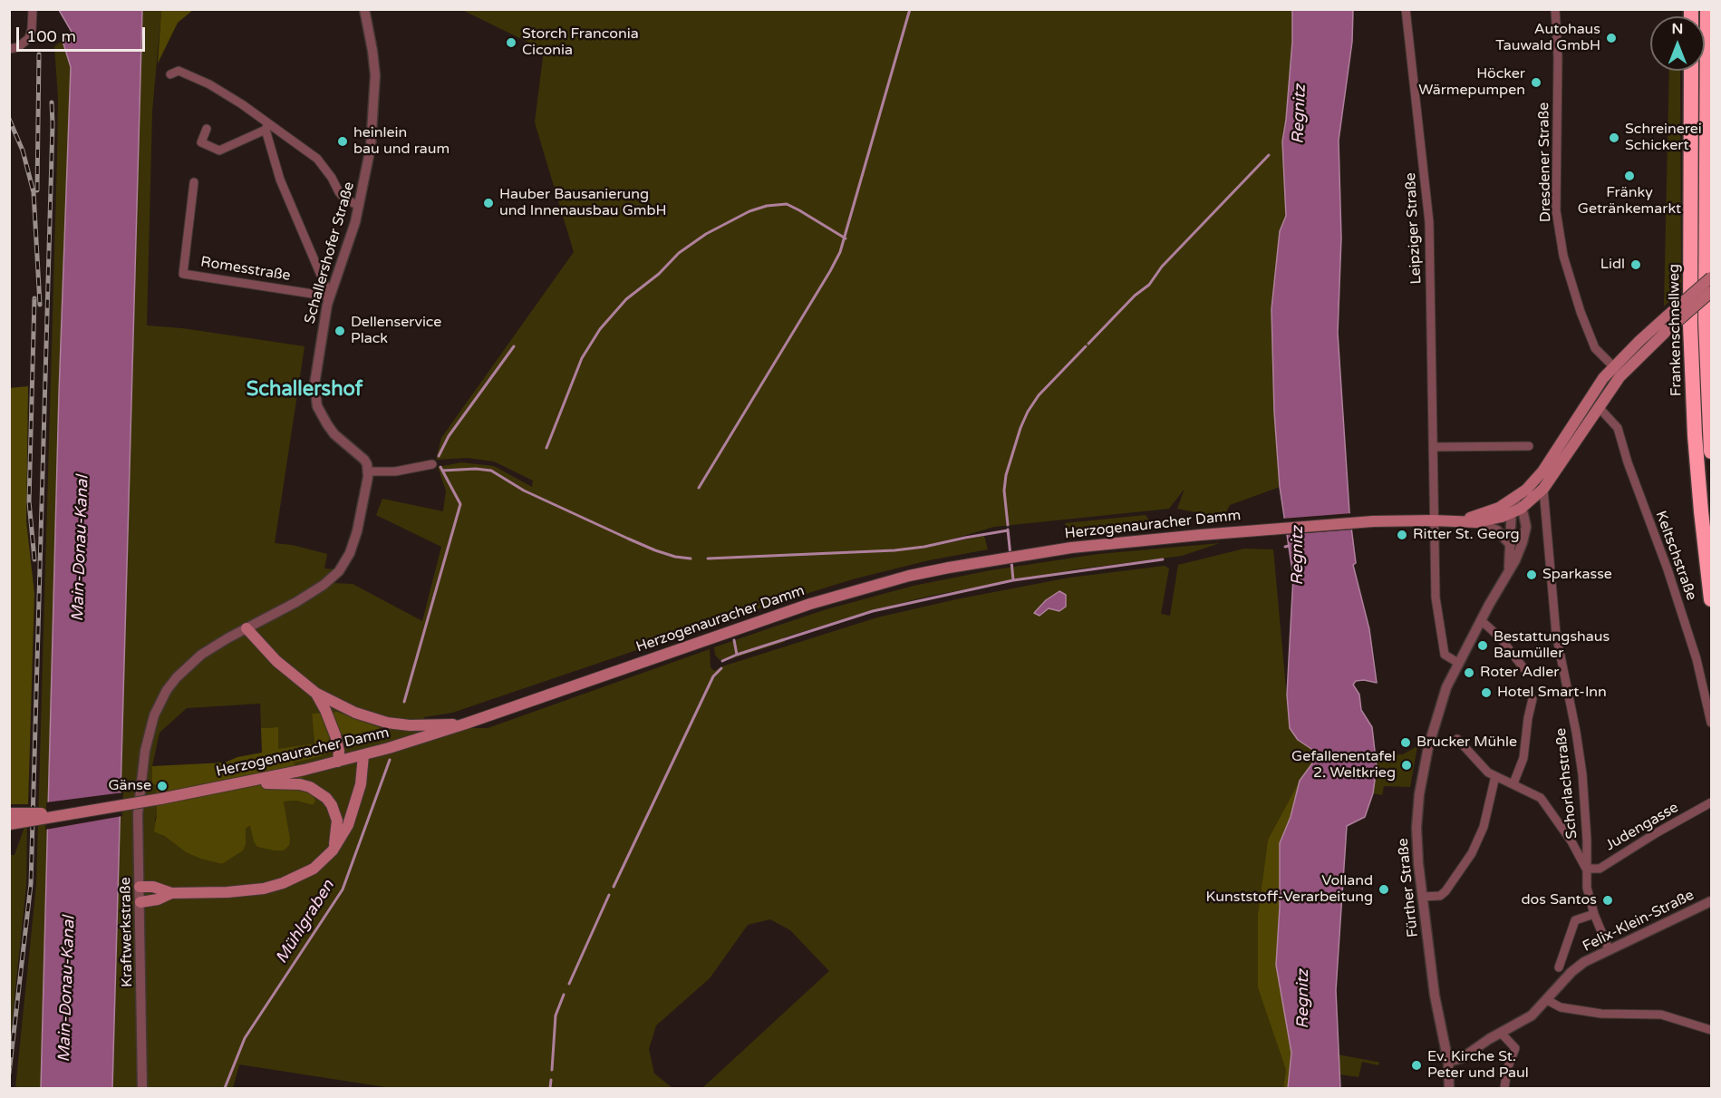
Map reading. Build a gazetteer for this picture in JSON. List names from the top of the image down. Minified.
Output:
{"streets":{"highway":["Frankenschnellweg"],"main road":["Herzogenauracher Damm"],"street":["Dresdener Straße","Leipziger Straße","Schallershofer Straße","Romesstraße","Keltschstraße","Schorlachstraße","Judengasse","Fürther Straße","Felix-Klein-Straße","Kraftwerkstraße"]},"crossings":[["Dresdener Straße","Herzogenauracher Damm"],["Leipziger Straße","Herzogenauracher Damm"],["Leipziger Straße","Fürther Straße"],["Schallershofer Straße","Romesstraße"],["Herzogenauracher Damm","Fürther Straße"],["Schorlachstraße","Judengasse"],["Schorlachstraße","Felix-Klein-Straße"],["Fürther Straße","Felix-Klein-Straße"]],"districts":["Schallershof"],"water":["Regnitz","Main-Donau-Kanal","Mühlgraben"],"places":["Autohaus Tauwald GmbH","Storch Franconia Ciconia","Höcker Wärmepumpen","Schreinerei Schickert","heinlein bau und raum","Fränky Getränkemarkt","Hauber Bausanierung und Innenausbau GmbH","Lidl","Dellenservice Plack","Ritter St. Georg","Sparkasse","Bestattungshaus Baumüller","Roter Adler","Hotel Smart-Inn","Brucker Mühle","Gefallenentafel 2. Weltkrieg","Gänse","Volland Kunststoff-Verarbeitung","dos Santos","Ev. Kirche St. Peter und Paul"],"scale_bar":"100 m","north":"top"}
